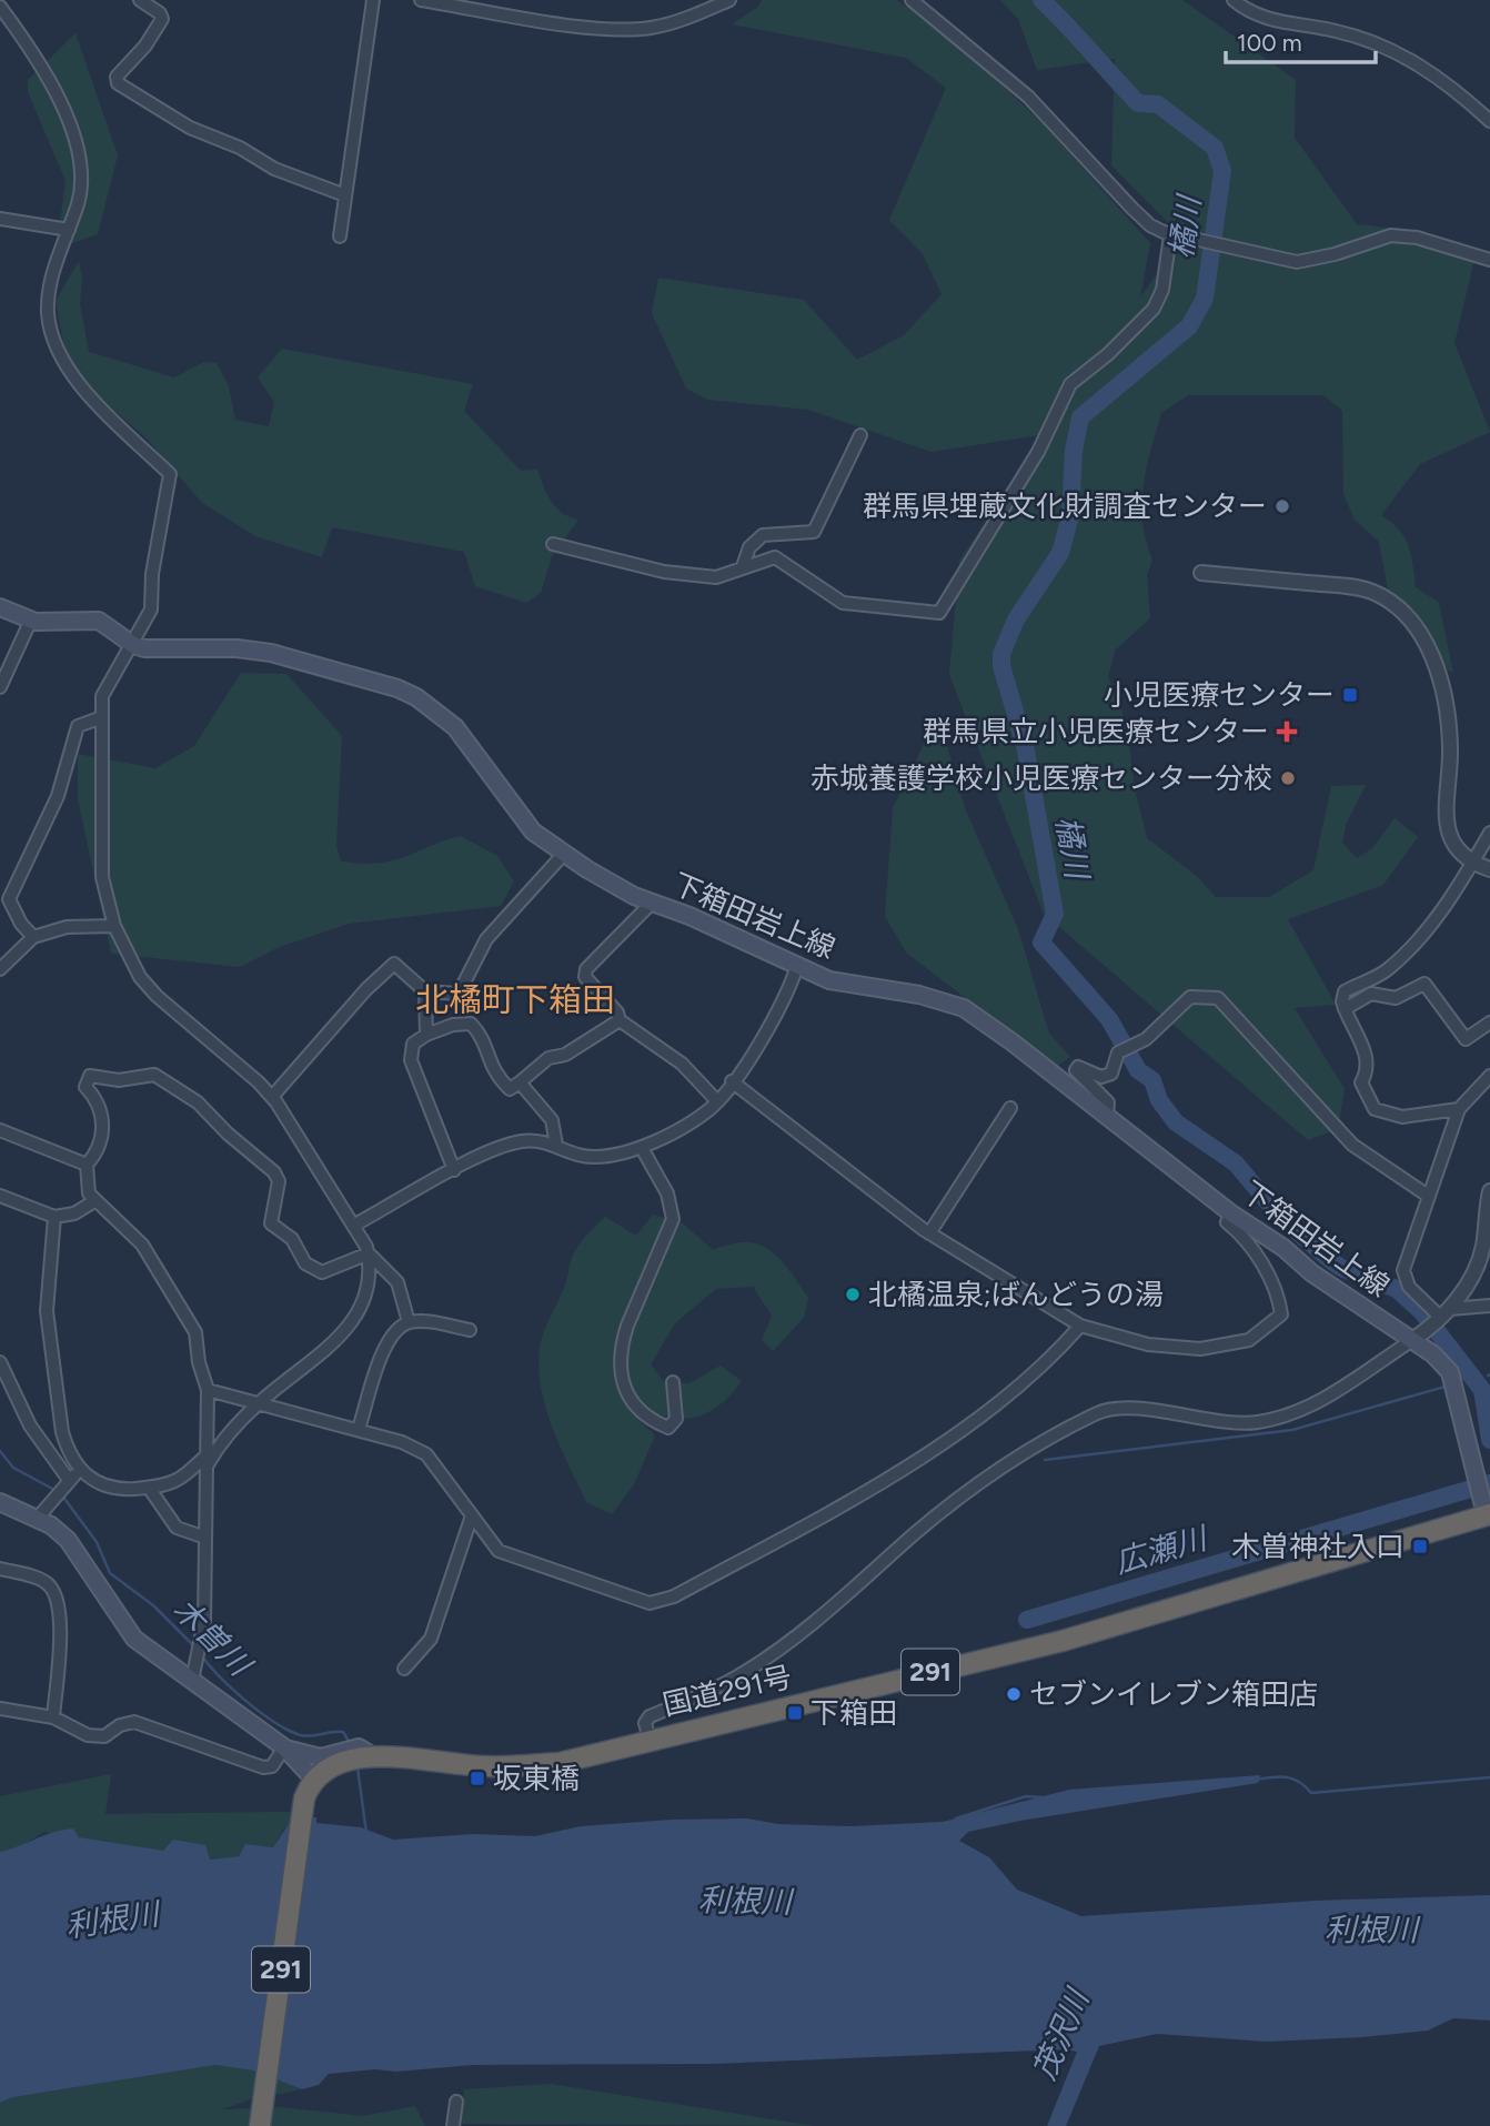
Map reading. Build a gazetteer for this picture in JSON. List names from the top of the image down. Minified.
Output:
{"streets":{"highway":["291","国道291号"],"main road":["下箱田岩上線"]},"crossings":[["下箱田岩上線","国道291号"]],"districts":["北橘町下箱田"],"water":["橘川","広瀬川","木曽川","利根川","茂沢川"],"places":{"other":["群馬県埋蔵文化財調査センター","赤城養護学校小児医療センター分校","北橘温泉;ばんどうの湯","セブンイレブン箱田店"],"transit":["小児医療センター","木曽神社入口","下箱田","坂東橋"],"health":["群馬県立小児医療センター"]},"scale_bar":"100 m"}
